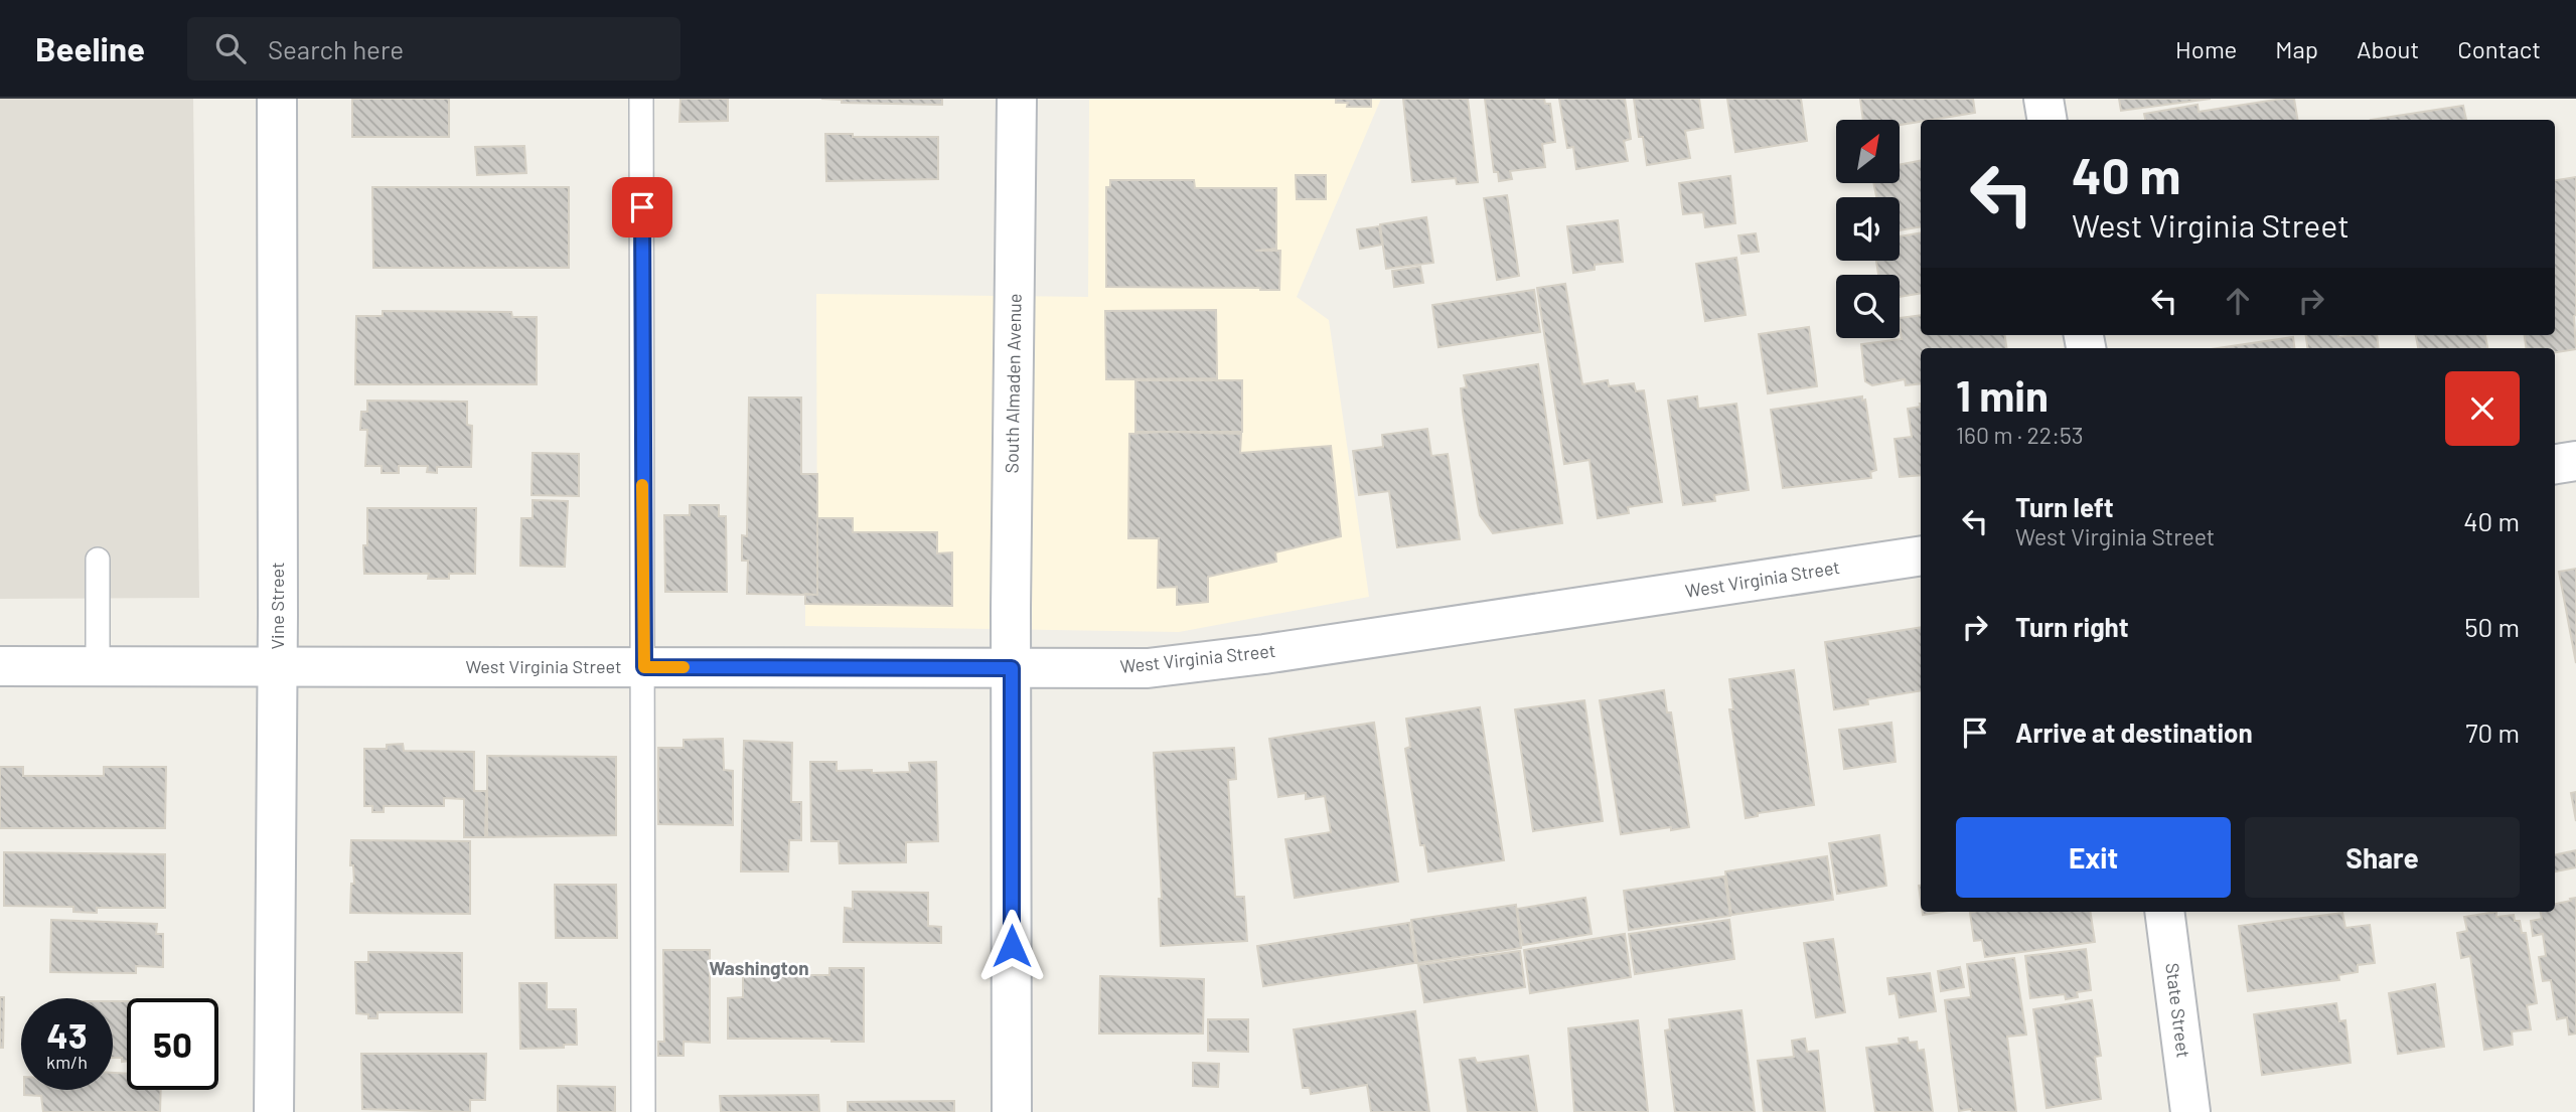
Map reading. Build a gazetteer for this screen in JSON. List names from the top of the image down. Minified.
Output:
{"streets":{"street":["South Almaden Avenue","West Virginia Street","Vine Street","State Street"]},"crossings":[["South Almaden Avenue","West Virginia Street"],["West Virginia Street","Vine Street"]],"districts":["Washington"],"north":"top right","page":{"header":"Beeline","search":"Search here","nav":["Home","Map","About","Contact"],"turn":["40 m","West Virginia Street"],"heading":["1 min","160 m · 22:53"],"list":[{"name":"Turn left","note":"West Virginia Street","value":"40 m"},{"name":"Turn right","value":"50 m"},{"name":"Arrive at destination","value":"70 m"}],"buttons":["Exit","Share"],"speed":"43 km/h","limit":"50"}}
